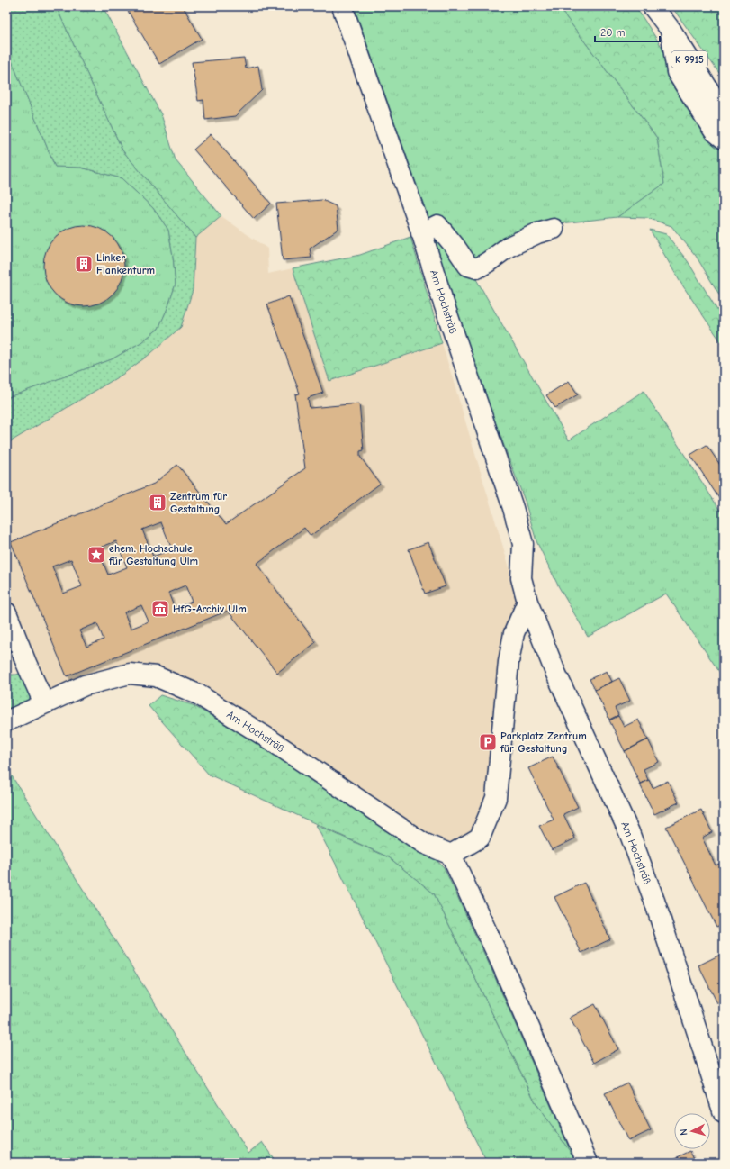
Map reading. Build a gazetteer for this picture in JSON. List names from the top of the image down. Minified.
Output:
{"streets":{"street":["K 9915","Am Hochsträß"]},"places":{"building":["Linker Flankenturm","Zentrum für Gestaltung"],"place":["ehem. Hochschule für Gestaltung Ulm"],"museum":["HfG-Archiv Ulm"],"parking":["Parkplatz Zentrum für Gestaltung"]},"scale_bar":"20 m","north":"left"}
